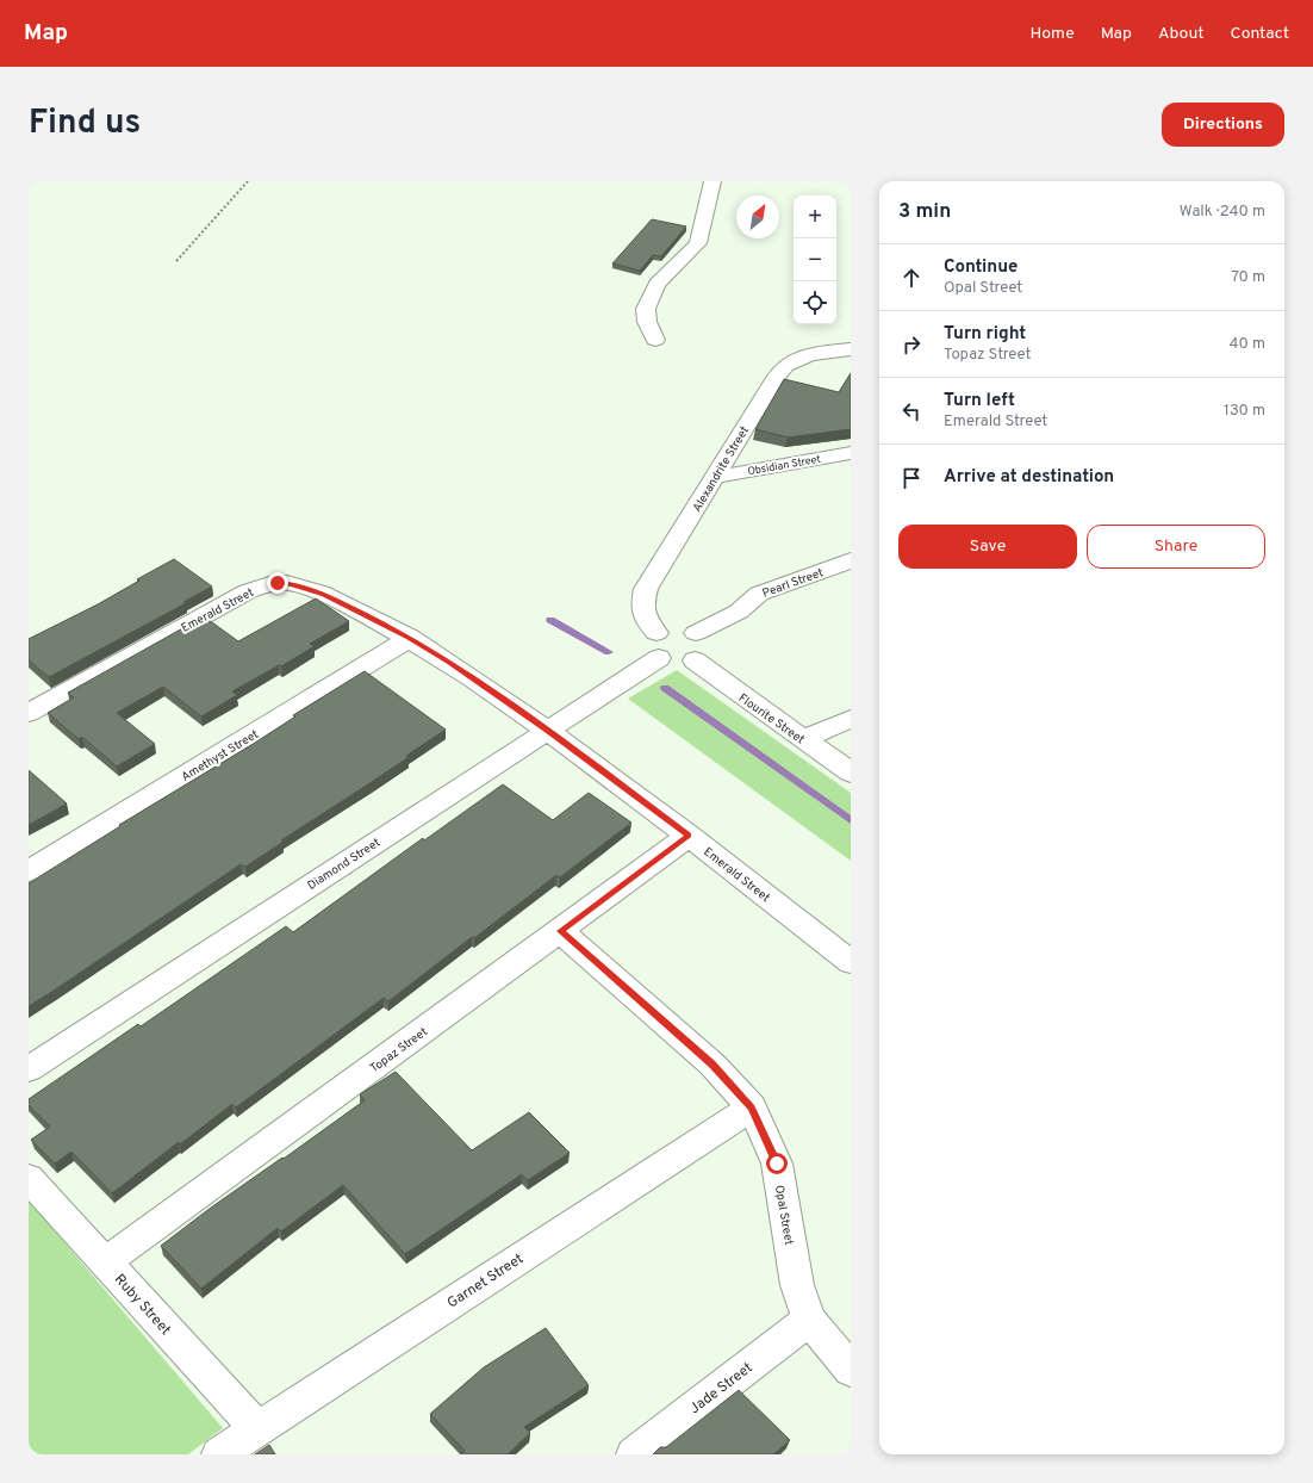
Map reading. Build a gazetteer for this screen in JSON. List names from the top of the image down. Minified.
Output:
{"streets":{"street":["Obsidian Street","Alexandrite Street","Pearl Street","Emerald Street","Flourite Street","Amethyst Street","Diamond Street","Topaz Street","Opal Street","Garnet Street","Ruby Street","Jade Street"]},"crossings":[["Obsidian Street","Alexandrite Street"],["Alexandrite Street","Pearl Street"],["Alexandrite Street","Flourite Street"],["Alexandrite Street","Diamond Street"],["Pearl Street","Flourite Street"],["Pearl Street","Diamond Street"],["Emerald Street","Amethyst Street"],["Emerald Street","Diamond Street"],["Emerald Street","Topaz Street"],["Flourite Street","Diamond Street"],["Topaz Street","Opal Street"],["Topaz Street","Ruby Street"],["Opal Street","Garnet Street"],["Opal Street","Jade Street"],["Garnet Street","Ruby Street"]],"north":"top right","page":{"header":"Map","nav":["Home","Map","About","Contact"],"title":"Find us","buttons":["Directions",["Save","Share"]],"heading":["3 min","Walk · 240 m"],"map_buttons":["+","−"],"list":[["Continue","Opal Street","70 m"],["Turn right","Topaz Street","40 m"],["Turn left","Emerald Street","130 m"],"Arrive at destination"]}}
